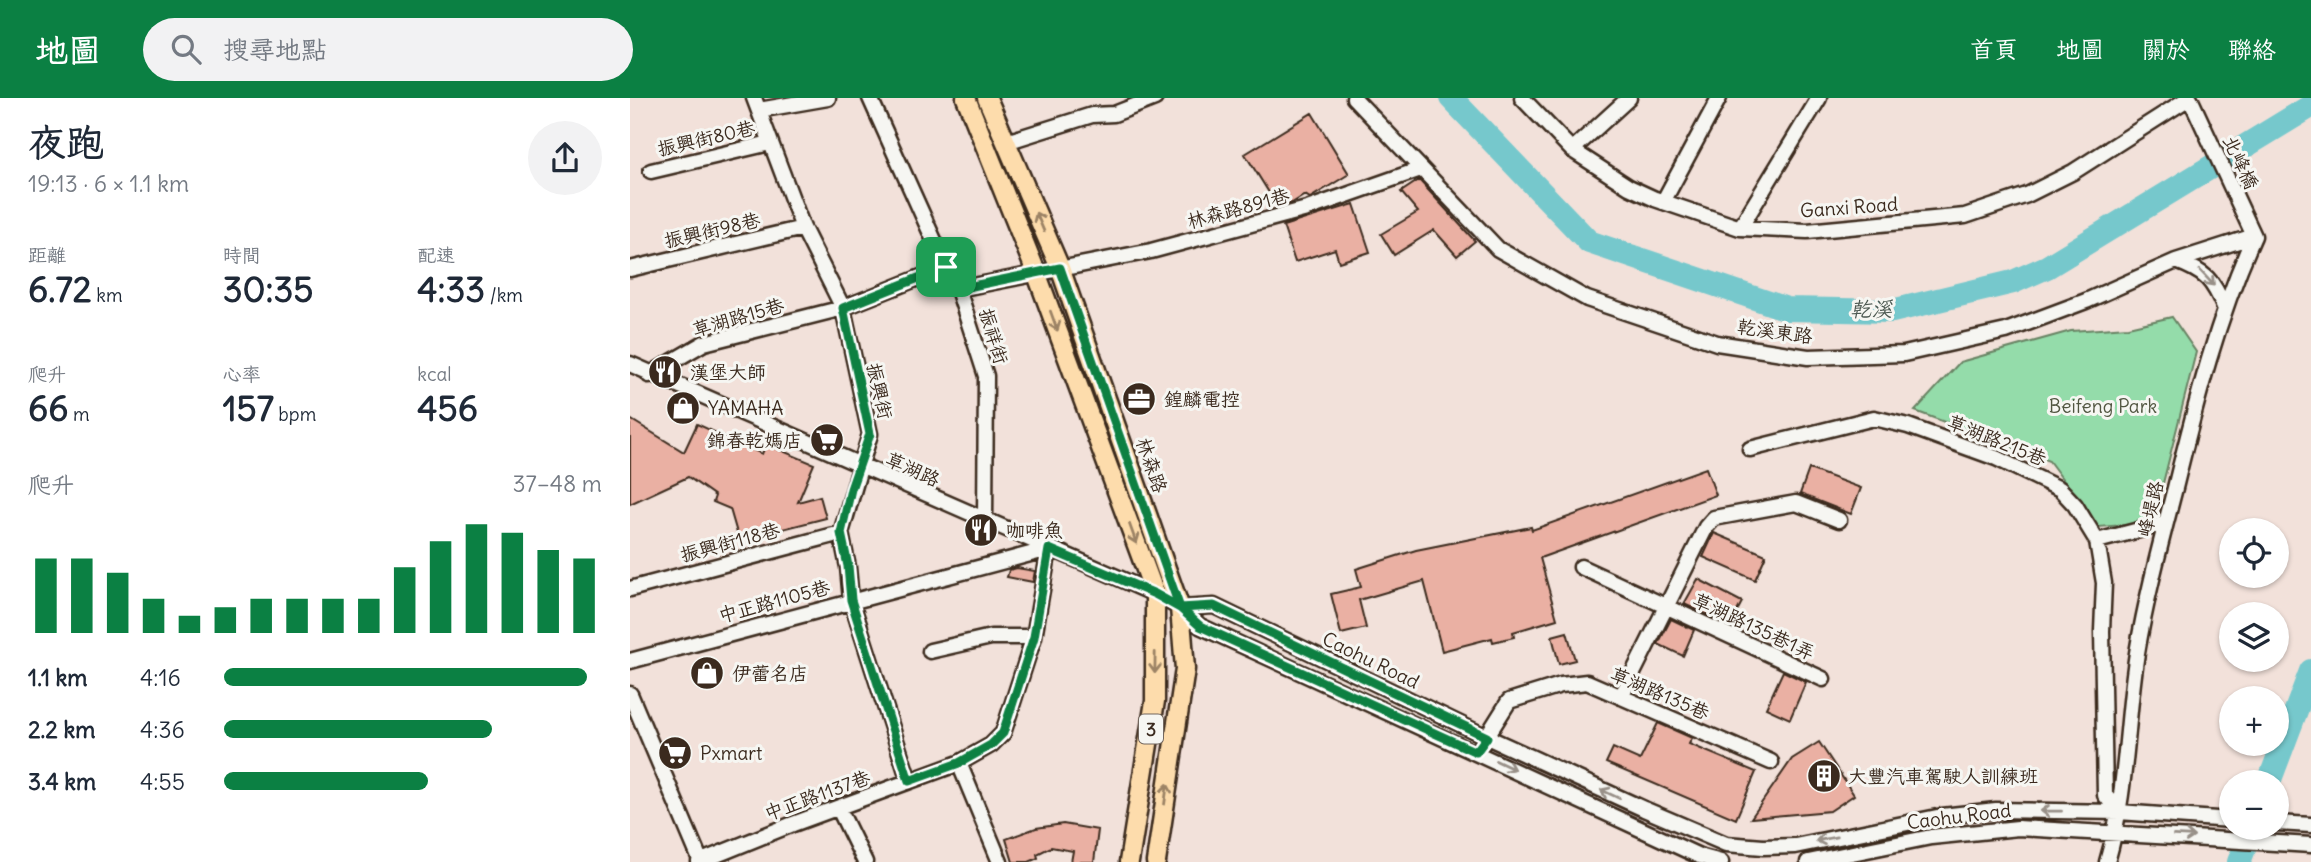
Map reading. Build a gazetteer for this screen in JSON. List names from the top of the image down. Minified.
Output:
{"streets":{"main road":["林森路","3"],"street":["振興街80巷","北峰橋","Ganxi Road","林森路891巷","振興街98巷","草湖路15巷","乾溪東路","振祥街","振興街","草湖路215巷","草湖路","峰堤路","振興街118巷","中正路1105巷","草湖路135巷1弄","Caohu Road","草湖路135巷","中正路1137巷"]},"crossings":[["振興街80巷","振興街"],["北峰橋","Ganxi Road"],["北峰橋","乾溪東路"],["北峰橋","峰堤路"],["林森路891巷","乾溪東路"],["林森路891巷","振祥街"],["林森路891巷","林森路"],["林森路891巷","3"],["振興街98巷","振興街"],["草湖路15巷","振祥街"],["草湖路15巷","振興街"],["草湖路15巷","草湖路"],["乾溪東路","峰堤路"],["振祥街","草湖路"],["振興街","草湖路"],["振興街","振興街118巷"],["振興街","中正路1105巷"],["振興街","中正路1137巷"],["草湖路215巷","峰堤路"],["草湖路215巷","Caohu Road"],["林森路","草湖路"],["林森路","Caohu Road"],["草湖路","中正路1105巷"],["草湖路","Caohu Road"],["草湖路","3"],["草湖路","中正路1137巷"],["峰堤路","Caohu Road"],["中正路1105巷","中正路1137巷"],["草湖路135巷1弄","草湖路135巷"],["Caohu Road","草湖路135巷"]],"water":["乾溪"],"parks":["Beifeng Park"],"places":{"restaurant":["漢堡大師","咖啡魚"],"office":["鍠麟電控"],"shop":["YAMAHA","伊蕾名店"],"supermarket":["錦春乾媽店","Pxmart"],"building":["大豐汽車駕駛人訓練班"]},"page":{"header":"地圖","search":"搜尋地點","nav":["首頁","地圖","關於","聯絡"],"heading":["夜跑","19:13 · 6 × 1.1 km"],"stats":[["距離","6.72 km"],["時間","30:35"],["配速","4:33 /km"],["爬升","66 m"],["心率","157 bpm"],["kcal","456"]],"chart":["爬升","37–48 m"],"map_buttons":["+","−"],"list":[{"name":"1.1 km","note":"4:16"},{"name":"2.2 km","note":"4:36"},{"name":"3.4 km","note":"4:55"}]}}
